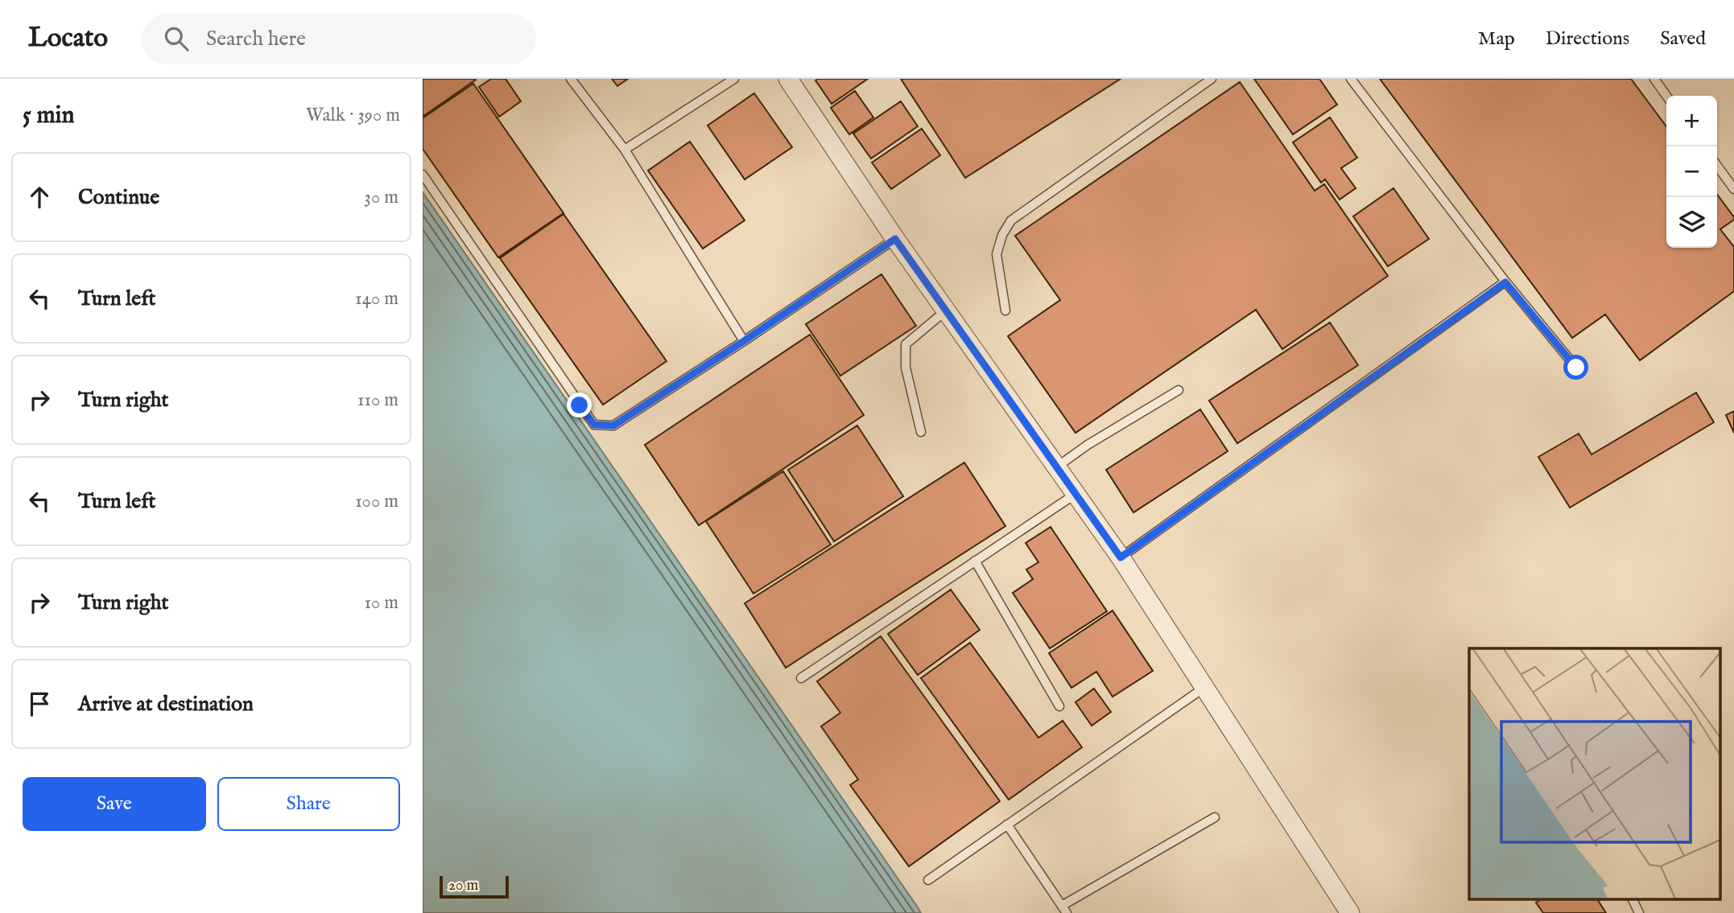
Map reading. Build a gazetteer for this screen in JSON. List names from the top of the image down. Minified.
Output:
{"scale_bar":"20 m","page":{"header":"Locato","search":"Search here","nav":["Map","Directions","Saved"],"heading":["5 min","Walk · 390 m"],"map_buttons":["+","−"],"list":[["Continue","30 m"],["Turn left","140 m"],["Turn right","110 m"],["Turn left","100 m"],["Turn right","10 m"],"Arrive at destination"],"buttons":["Save","Share"],"scale":"20 m"}}
